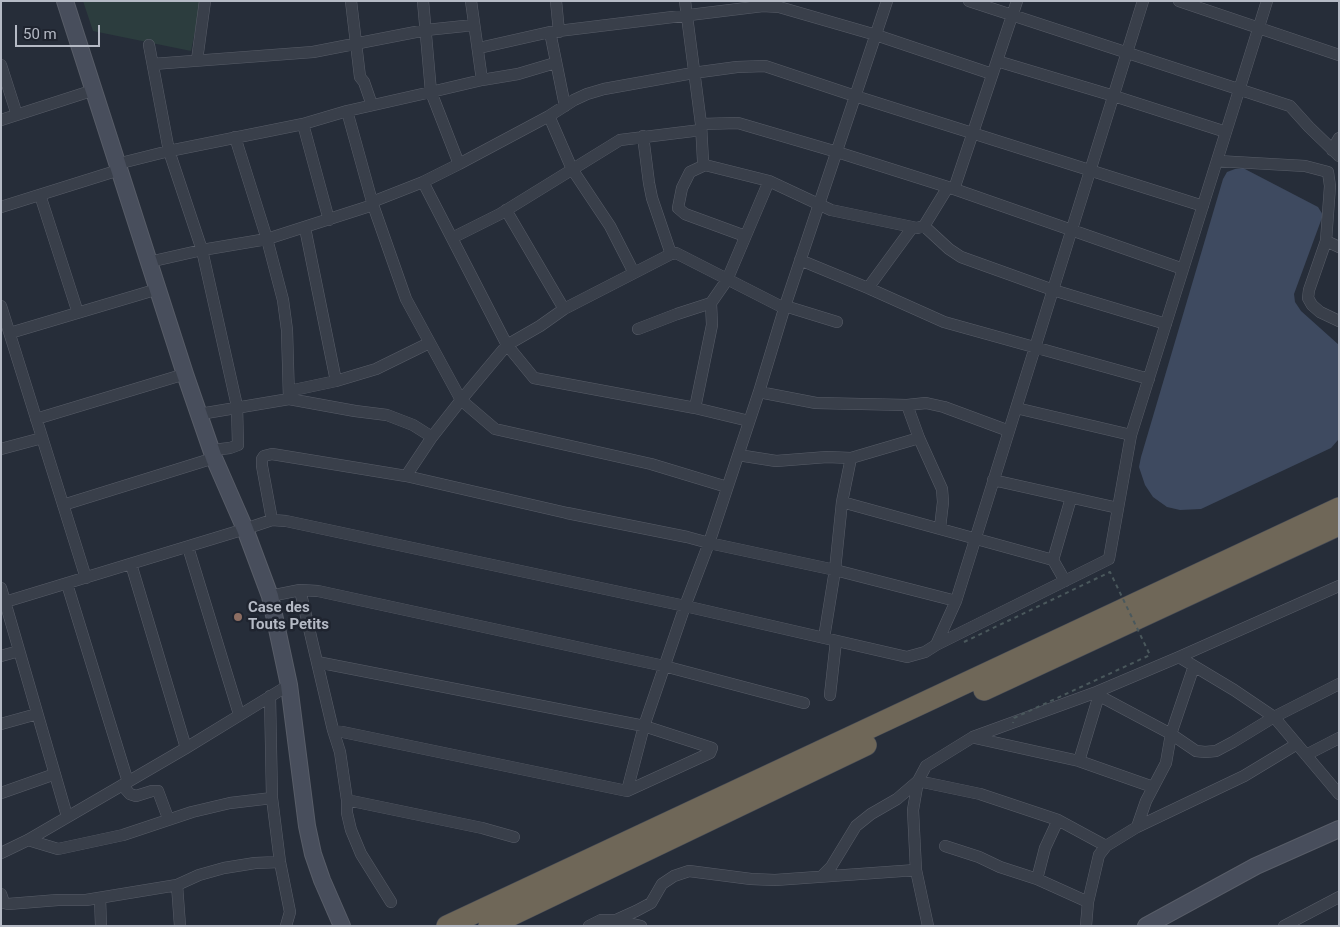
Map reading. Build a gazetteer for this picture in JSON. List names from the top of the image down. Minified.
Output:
{"places":["Case des Touts Petits"],"scale_bar":"50 m"}
